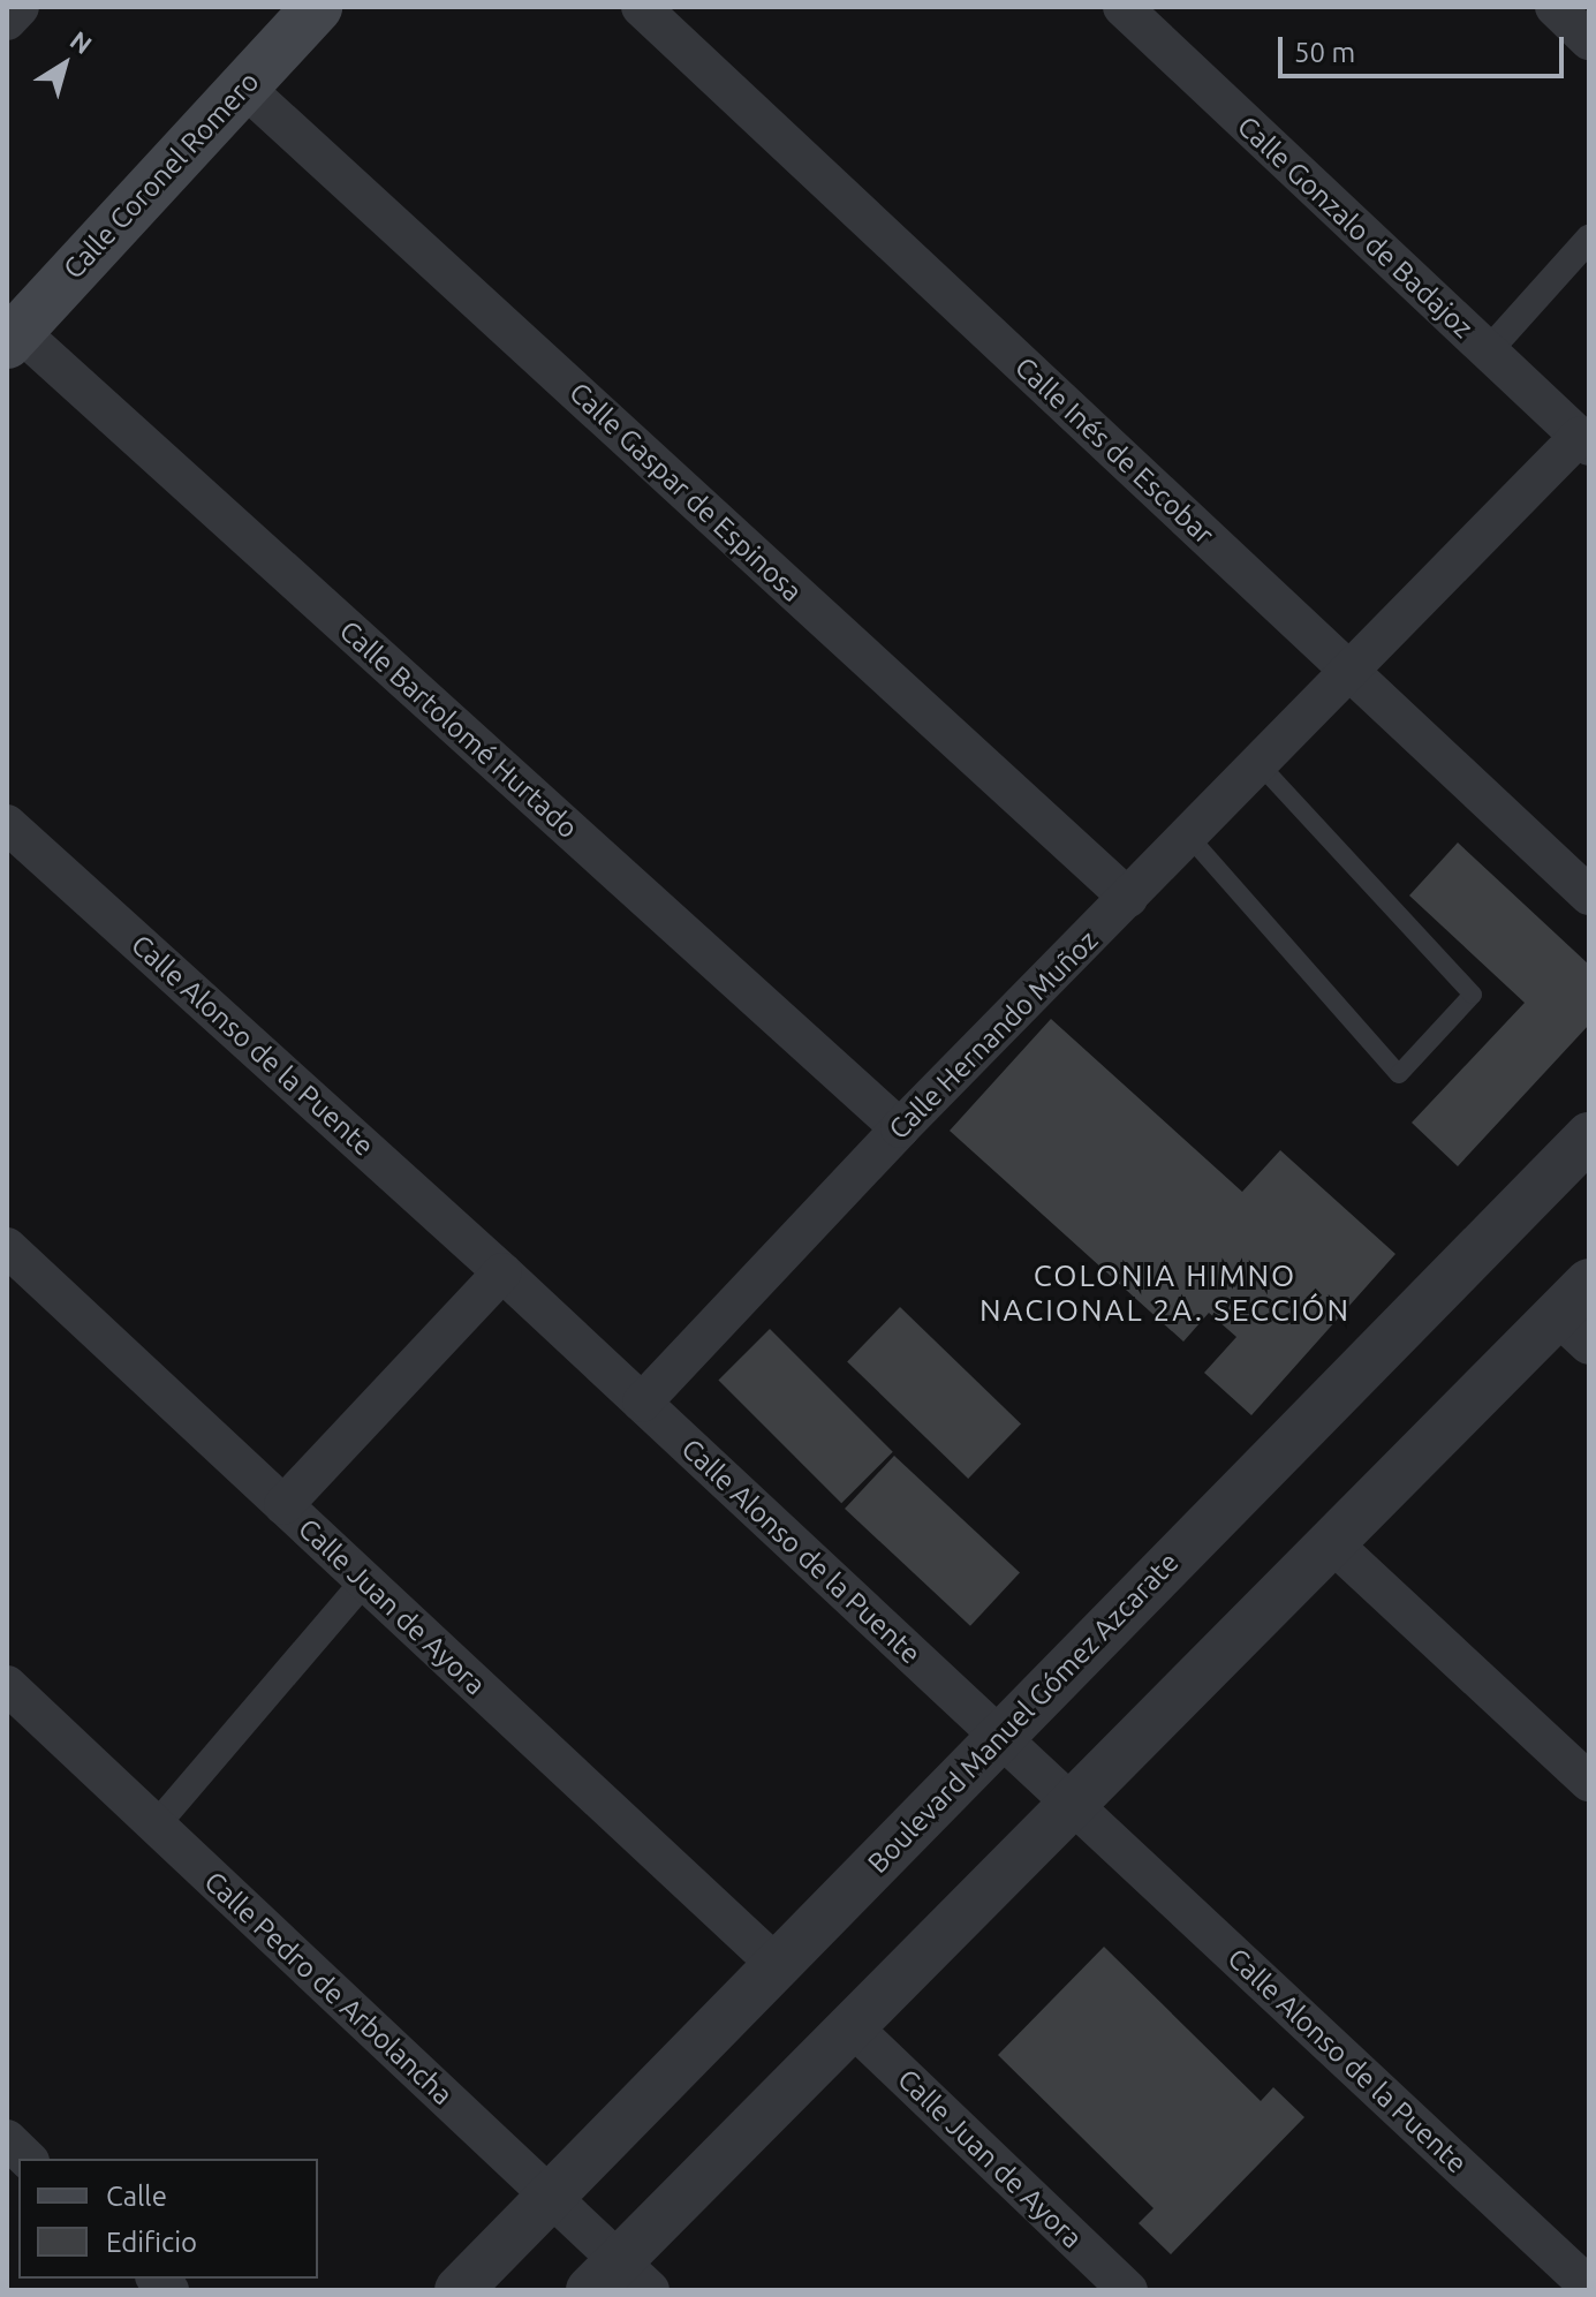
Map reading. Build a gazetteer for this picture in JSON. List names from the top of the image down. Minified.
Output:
{"streets":{"main road":["Calle Coronel Romero"],"street":["Calle Gonzalo de Badajoz","Calle Inés de Escobar","Calle Gaspar de Espinosa","Calle Bartolomé Hurtado","Calle Hernando Muñoz","Calle Alonso de la Puente","Calle Juan de Ayora","Boulevard Manuel Gómez Azcarate","Calle Pedro de Arbolancha"]},"crossings":[["Calle Coronel Romero","Calle Gaspar de Espinosa"],["Calle Coronel Romero","Calle Bartolomé Hurtado"],["Calle Gonzalo de Badajoz","Calle Hernando Muñoz"],["Calle Inés de Escobar","Calle Hernando Muñoz"],["Calle Gaspar de Espinosa","Calle Hernando Muñoz"],["Calle Bartolomé Hurtado","Calle Hernando Muñoz"],["Calle Hernando Muñoz","Calle Alonso de la Puente"],["Calle Alonso de la Puente","Boulevard Manuel Gómez Azcarate"],["Calle Juan de Ayora","Boulevard Manuel Gómez Azcarate"],["Boulevard Manuel Gómez Azcarate","Calle Pedro de Arbolancha"]],"districts":["COLONIA HIMNO NACIONAL 2A. SECCIÓN"],"legend":["Calle","Edificio"],"scale_bar":"50 m","north":"top right"}
